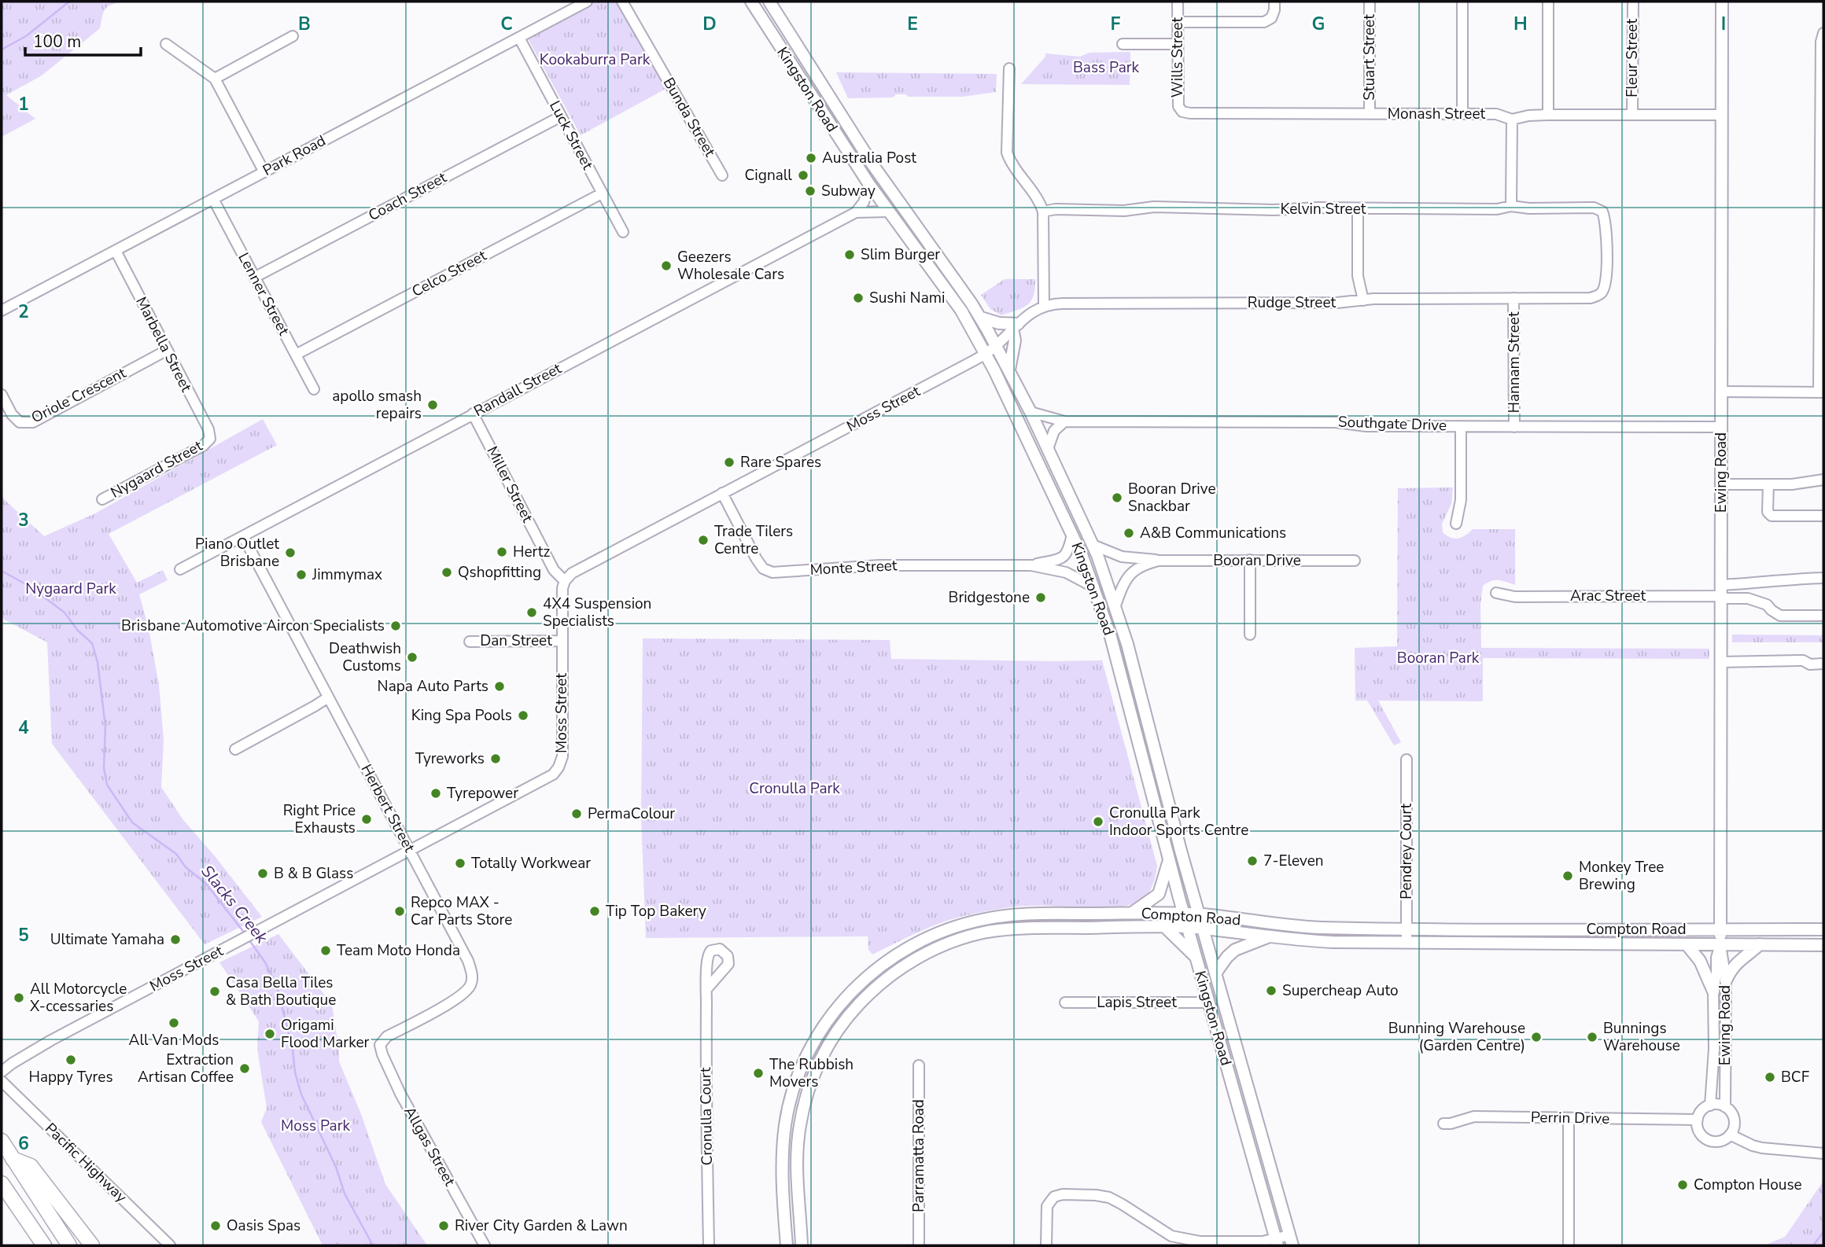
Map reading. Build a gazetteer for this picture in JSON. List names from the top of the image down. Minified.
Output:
{"streets":{"main road":["Kingston Road","Ewing Road","Compton Road"],"street":["Wills Street","Stuart Street","Fleur Street","Monash Street","Bunda Street","Luck Street","Park Road","Coach Street","Kelvin Street","Celco Street","Lenner Street","Rudge Street","Marbella Street","Hannam Street","Randall Street","Oriole Crescent","Moss Street","Southgate Drive","Nygaard Street","Miller Street","Booran Drive","Monte Street","Arac Street","Dan Street","Herbert Street","Pendrey Court","Lapis Street","Cronulla Court","Perrin Drive","Allgas Street","Parramatta Road","Pacific Highway"]},"crossings":[["Wills Street","Monash Street"],["Stuart Street","Monash Street"],["Fleur Street","Monash Street"],["Kingston Road","Randall Street"],["Kingston Road","Moss Street"],["Kingston Road","Southgate Drive"],["Kingston Road","Booran Drive"],["Kingston Road","Monte Street"],["Kingston Road","Compton Road"],["Kingston Road","Lapis Street"],["Monash Street","Ewing Road"],["Luck Street","Park Road"],["Luck Street","Coach Street"],["Luck Street","Celco Street"],["Park Road","Lenner Street"],["Park Road","Marbella Street"],["Coach Street","Lenner Street"],["Kelvin Street","Rudge Street"],["Celco Street","Lenner Street"],["Rudge Street","Hannam Street"],["Marbella Street","Oriole Crescent"],["Marbella Street","Nygaard Street"],["Hannam Street","Southgate Drive"],["Randall Street","Miller Street"],["Randall Street","Herbert Street"],["Moss Street","Miller Street"],["Moss Street","Monte Street"],["Moss Street","Dan Street"],["Moss Street","Herbert Street"],["Southgate Drive","Ewing Road"],["Ewing Road","Arac Street"],["Ewing Road","Compton Road"],["Ewing Road","Perrin Drive"],["Herbert Street","Allgas Street"],["Pendrey Court","Compton Road"]],"water":["Slacks Creek"],"parks":["Kookaburra Park","Bass Park","Nygaard Park","Booran Park","Cronulla Park","Moss Park"],"places":["Australia Post","Cignall","Subway","Slim Burger","Geezers Wholesale Cars","Sushi Nami","apollo smash repairs","Rare Spares","Booran Drive Snackbar","A&B Communications","Trade Tilers Centre","Hertz","Piano Outlet Brisbane","Qshopfitting","Jimmymax","Bridgestone","4X4 Suspension Specialists","Brisbane Automotive Aircon Specialists","Deathwish Customs","Napa Auto Parts","King Spa Pools","Tyreworks","Tyrepower","PermaColour","Right Price Exhausts","Cronulla Park Indoor Sports Centre","7-Eleven","Totally Workwear","B & B Glass","Monkey Tree Brewing","Repco MAX - Car Parts Store","Tip Top Bakery","Ultimate Yamaha","Team Moto Honda","Supercheap Auto","Casa Bella Tiles & Bath Boutique","All Motorcycle X-ccessaries","All Van Mods","Origami Flood Marker","Bunning Warehouse (Garden Centre)","Bunnings Warehouse","Happy Tyres","Extraction Artisan Coffee","The Rubbish Movers","BCF","Compton House","Oasis Spas","River City Garden & Lawn"],"scale_bar":"100 m","grid":{"columns":["B","C","D","E","F","G","H","I"],"rows":["1","2","3","4","5","6"]}}
